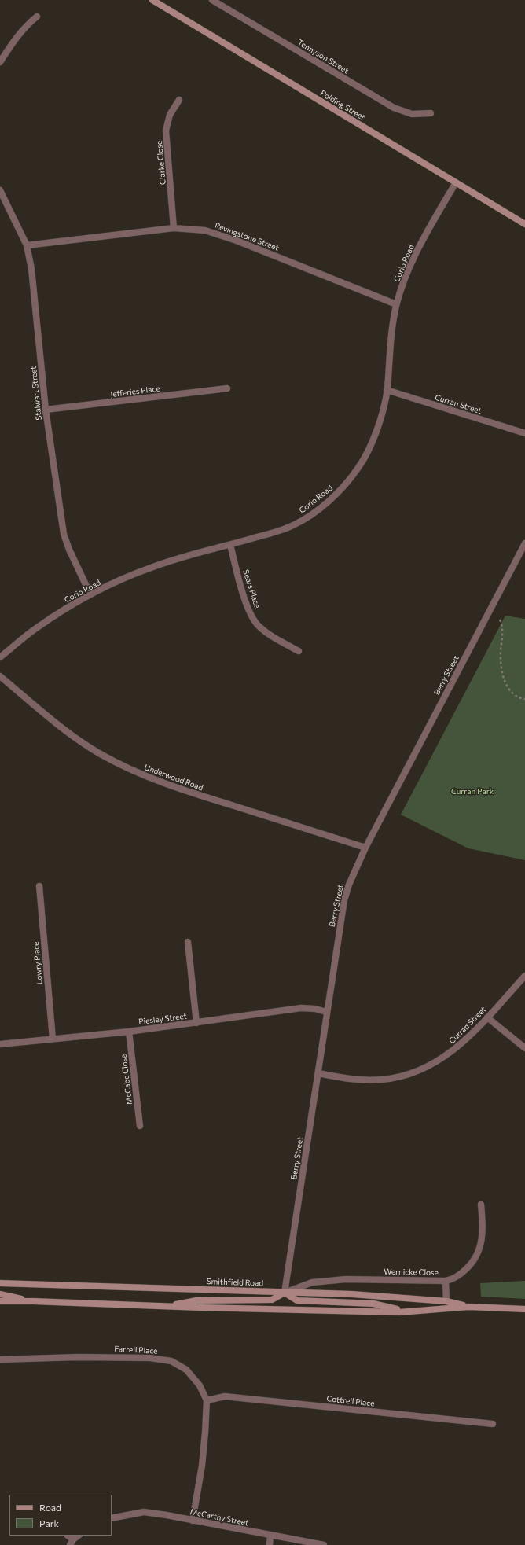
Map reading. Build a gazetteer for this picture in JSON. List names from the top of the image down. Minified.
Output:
{"streets":{"main road":["Polding Street","Smithfield Road"],"street":["Tennyson Street","Clarke Close","Revingstone Street","Corio Road","Jefferies Place","Stalwart Street","Curran Street","Sears Place","Berry Street","Underwood Road","Lowry Place","Piesley Street","McCabe Close","Wernicke Close","Farrell Place","Cottrell Place","McCarthy Street"]},"crossings":[["Polding Street","Corio Road"],["Clarke Close","Revingstone Street"],["Revingstone Street","Corio Road"],["Revingstone Street","Stalwart Street"],["Corio Road","Stalwart Street"],["Corio Road","Curran Street"],["Corio Road","Sears Place"],["Jefferies Place","Stalwart Street"],["Curran Street","Berry Street"],["Berry Street","Underwood Road"],["Berry Street","Piesley Street"],["Berry Street","Wernicke Close"],["Berry Street","Smithfield Road"],["Lowry Place","Piesley Street"],["Piesley Street","McCabe Close"],["Wernicke Close","Smithfield Road"],["Farrell Place","Cottrell Place"],["Farrell Place","McCarthy Street"]],"parks":["Curran Park"],"legend":["Road","Park"]}
